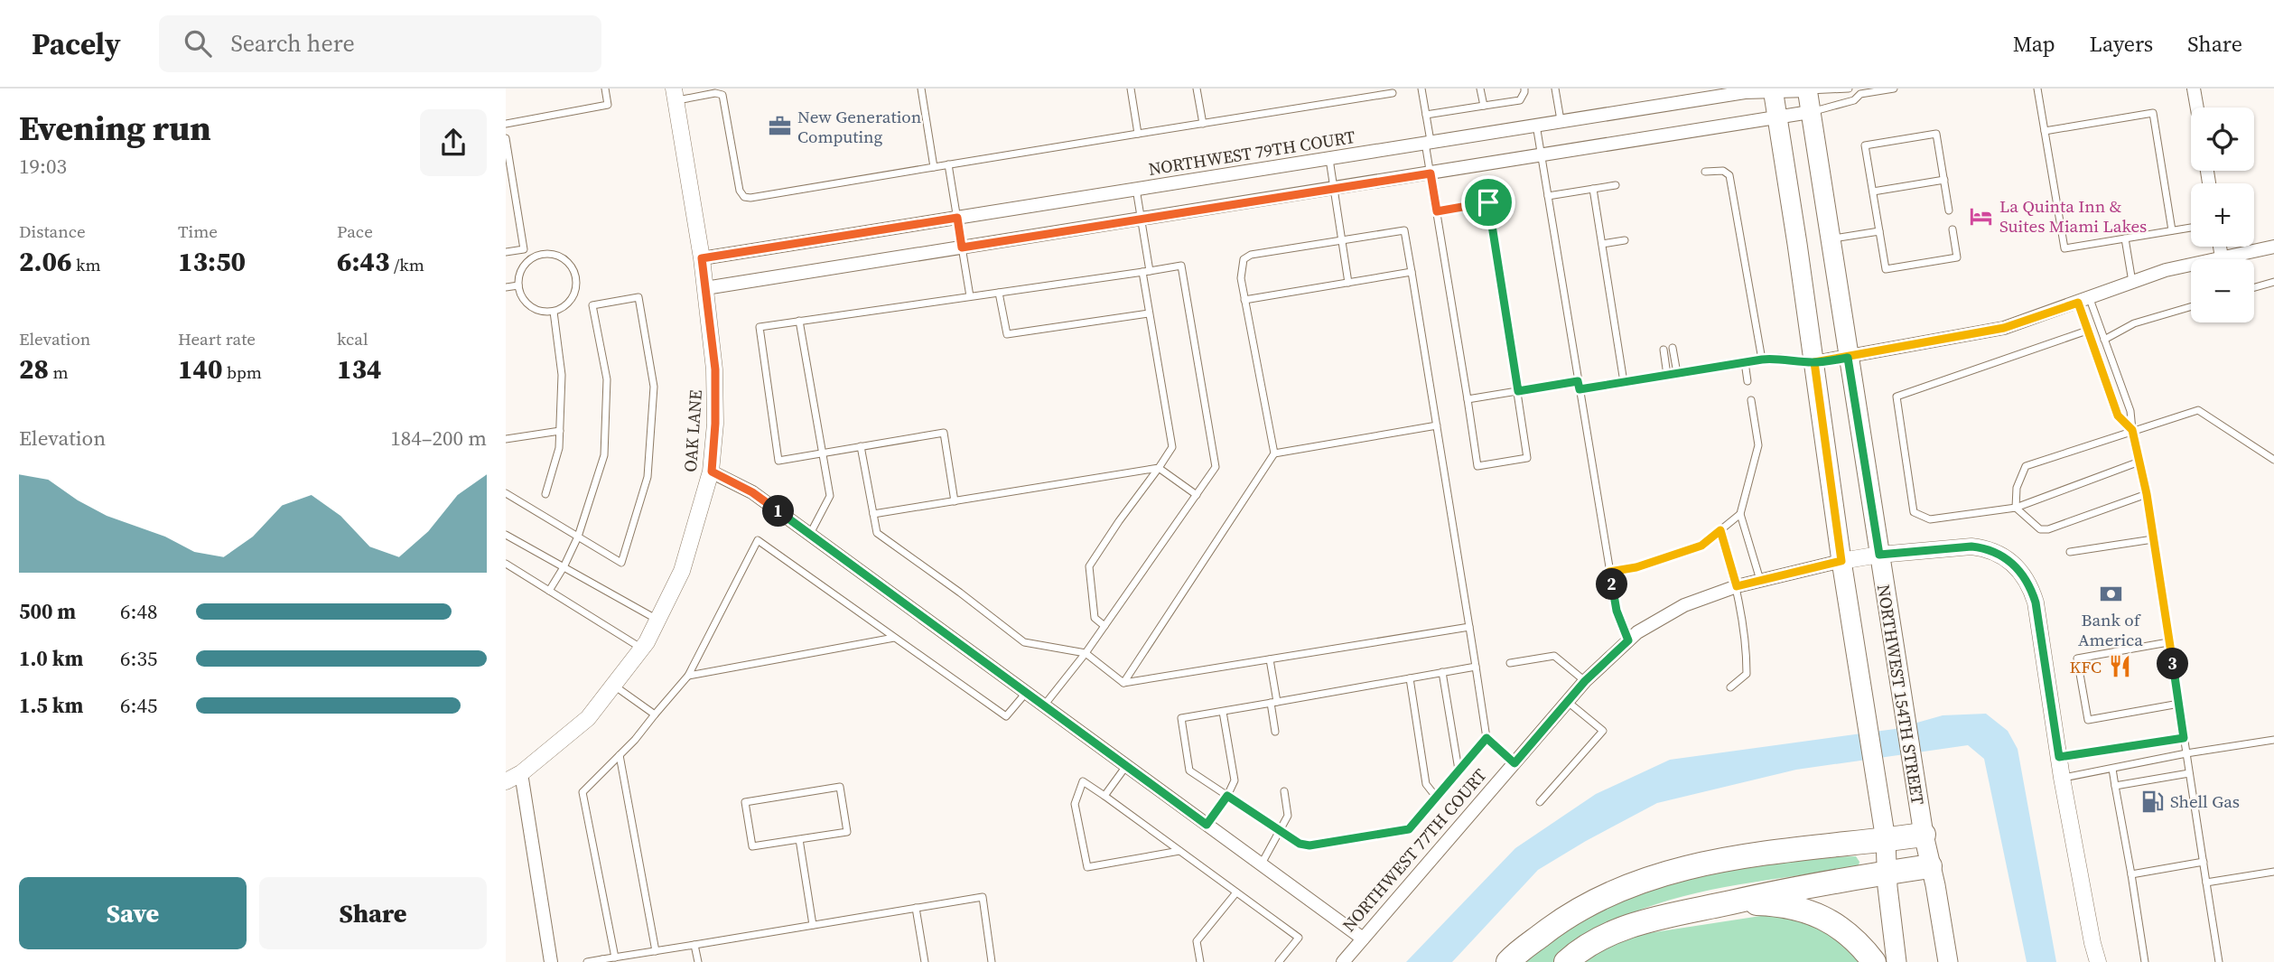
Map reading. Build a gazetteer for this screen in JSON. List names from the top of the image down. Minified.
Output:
{"streets":{"main road":["NORTHWEST 154TH STREET"],"street":["NORTHWEST 79TH COURT","OAK LANE","NORTHWEST 77TH COURT"]},"crossings":[["NORTHWEST 79TH COURT","OAK LANE"],["NORTHWEST 79TH COURT","NORTHWEST 154TH STREET"],["NORTHWEST 154TH STREET","NORTHWEST 77TH COURT"]],"places":{"office":["New Generation Computing"],"hotel":["La Quinta Inn & Suites Miami Lakes"],"bank":["Bank of America"],"restaurant":["KFC"],"fuel station":["Shell Gas"]},"page":{"header":"Pacely","search":"Search here","nav":["Map","Layers","Share"],"heading":["Evening run","19:03"],"map_buttons":["+","−"],"stats":[["Distance","2.06 km"],["Time","13:50"],["Pace","6:43 /km"],["Elevation","28 m"],["Heart rate","140 bpm"],["kcal","134"]],"chart":["Elevation","184–200 m"],"pins":["1","2","3"],"list":[{"name":"500 m","note":"6:48"},{"name":"1.0 km","note":"6:35"},{"name":"1.5 km","note":"6:45"}],"buttons":["Save","Share"]}}
